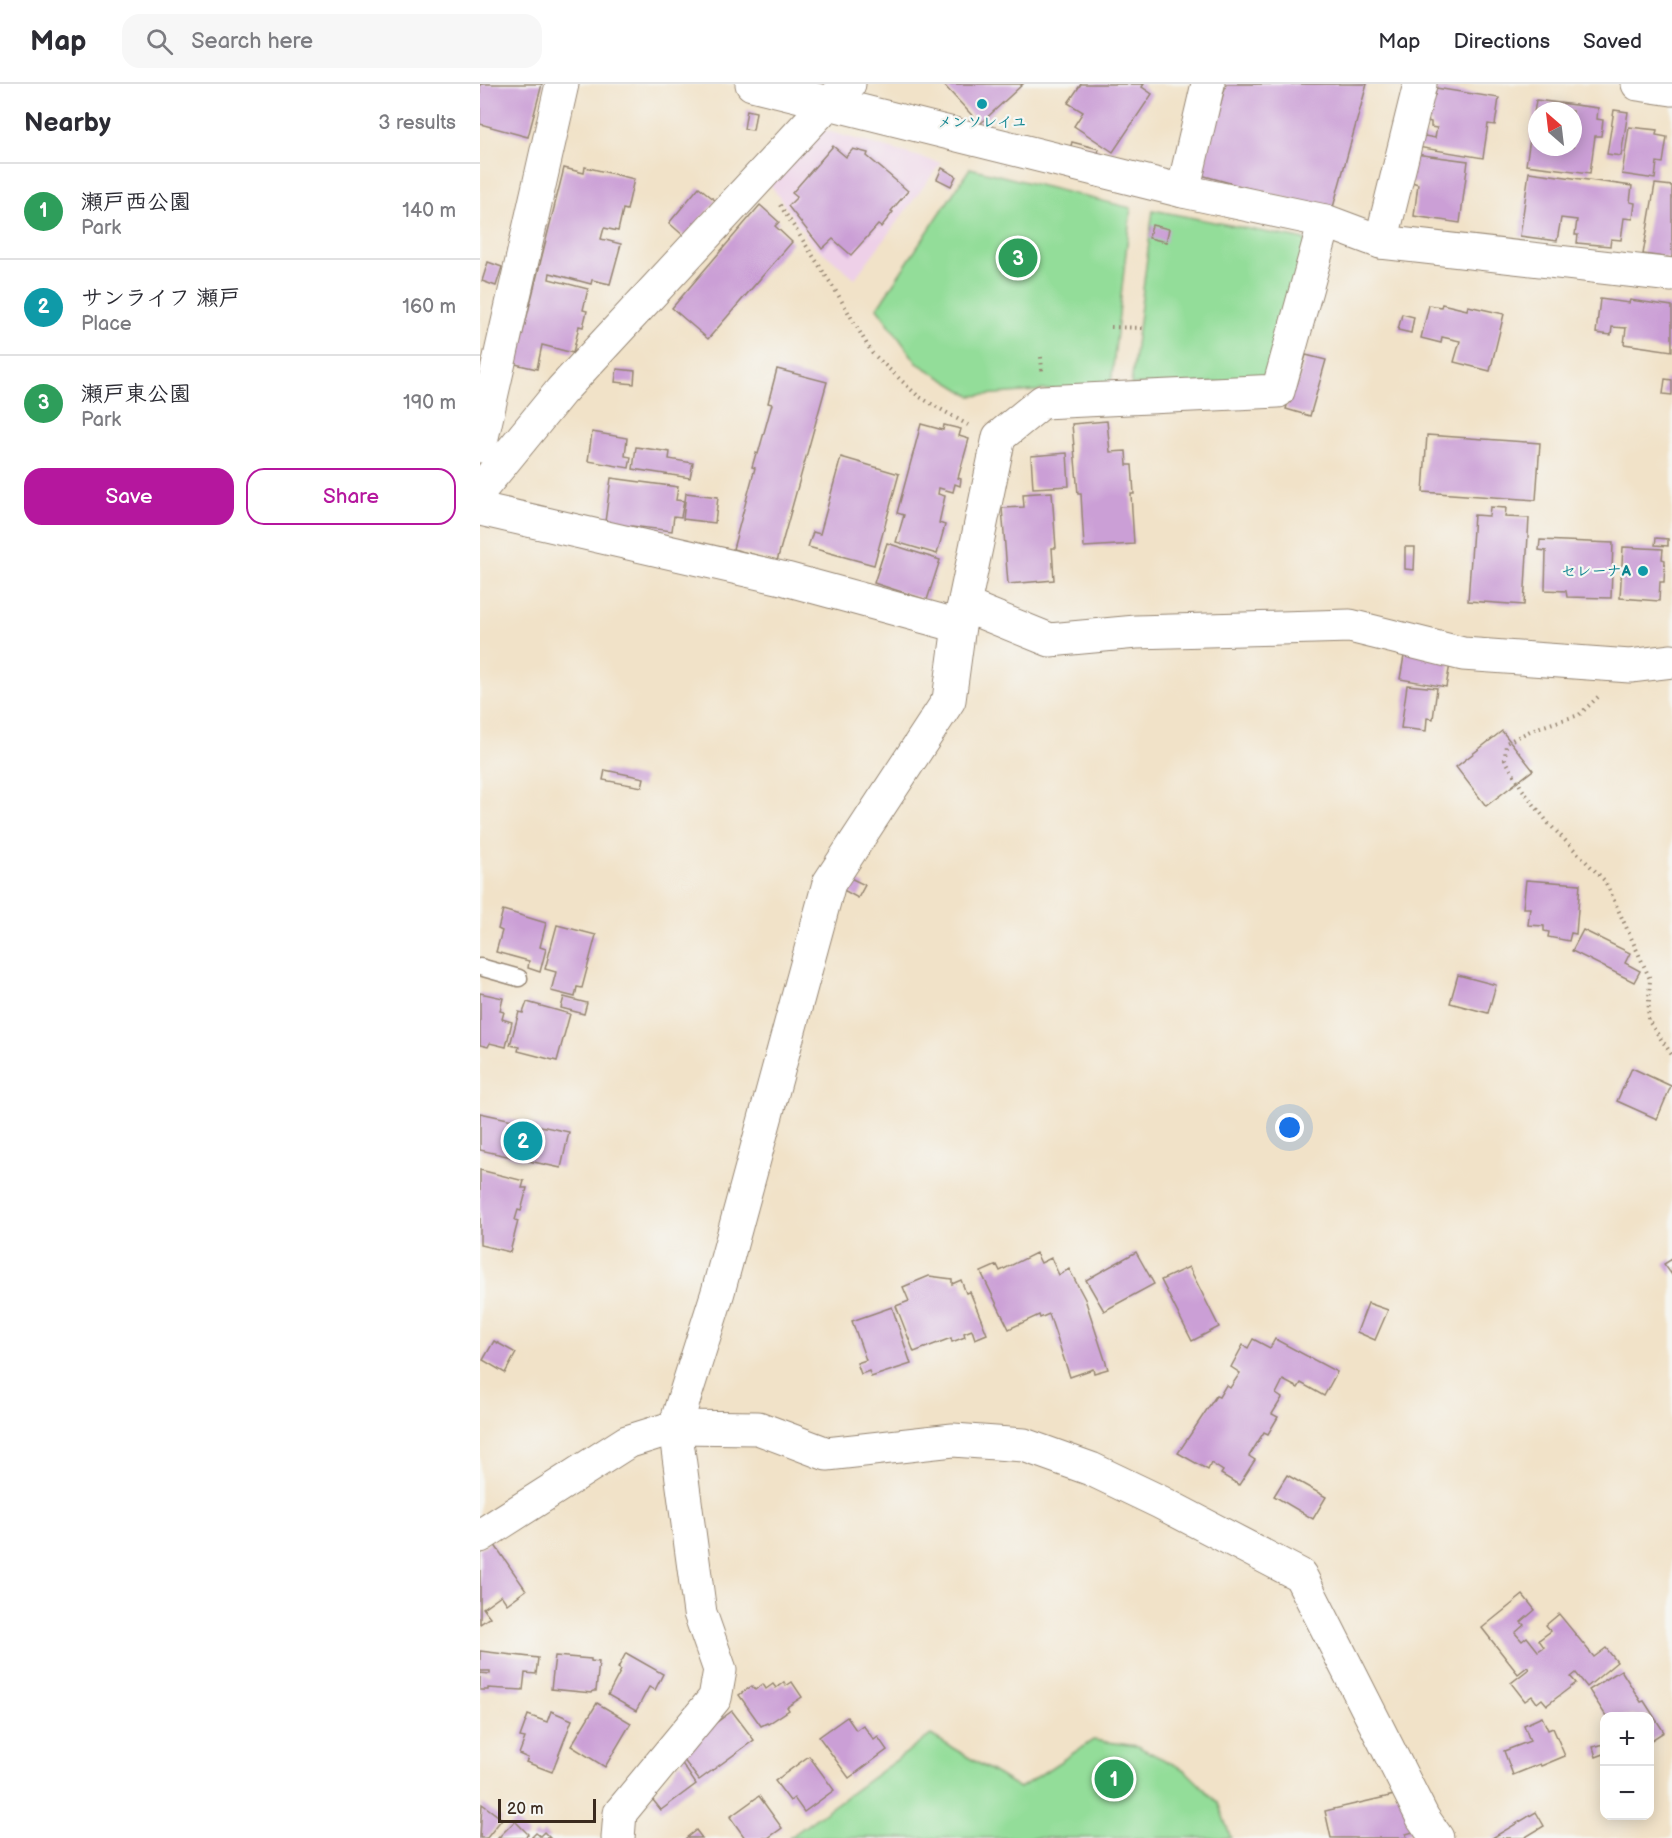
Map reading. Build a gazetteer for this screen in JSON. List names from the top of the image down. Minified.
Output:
{"places":["メンソレイユ","セレーナA"],"scale_bar":"20 m","north":"top left","page":{"header":"Map","search":"Search here","nav":["Map","Directions","Saved"],"heading":["Nearby","3 results"],"list":[{"mark":"1","name":"瀬戸西公園","note":"Park","value":"140 m"},{"mark":"2","name":"サンライフ 瀬戸","note":"Place","value":"160 m"},{"mark":"3","name":"瀬戸東公園","note":"Park","value":"190 m"}],"pins":["3","2","1"],"buttons":["Save","Share"],"map_buttons":["+","−"],"scale":"20 m"}}
